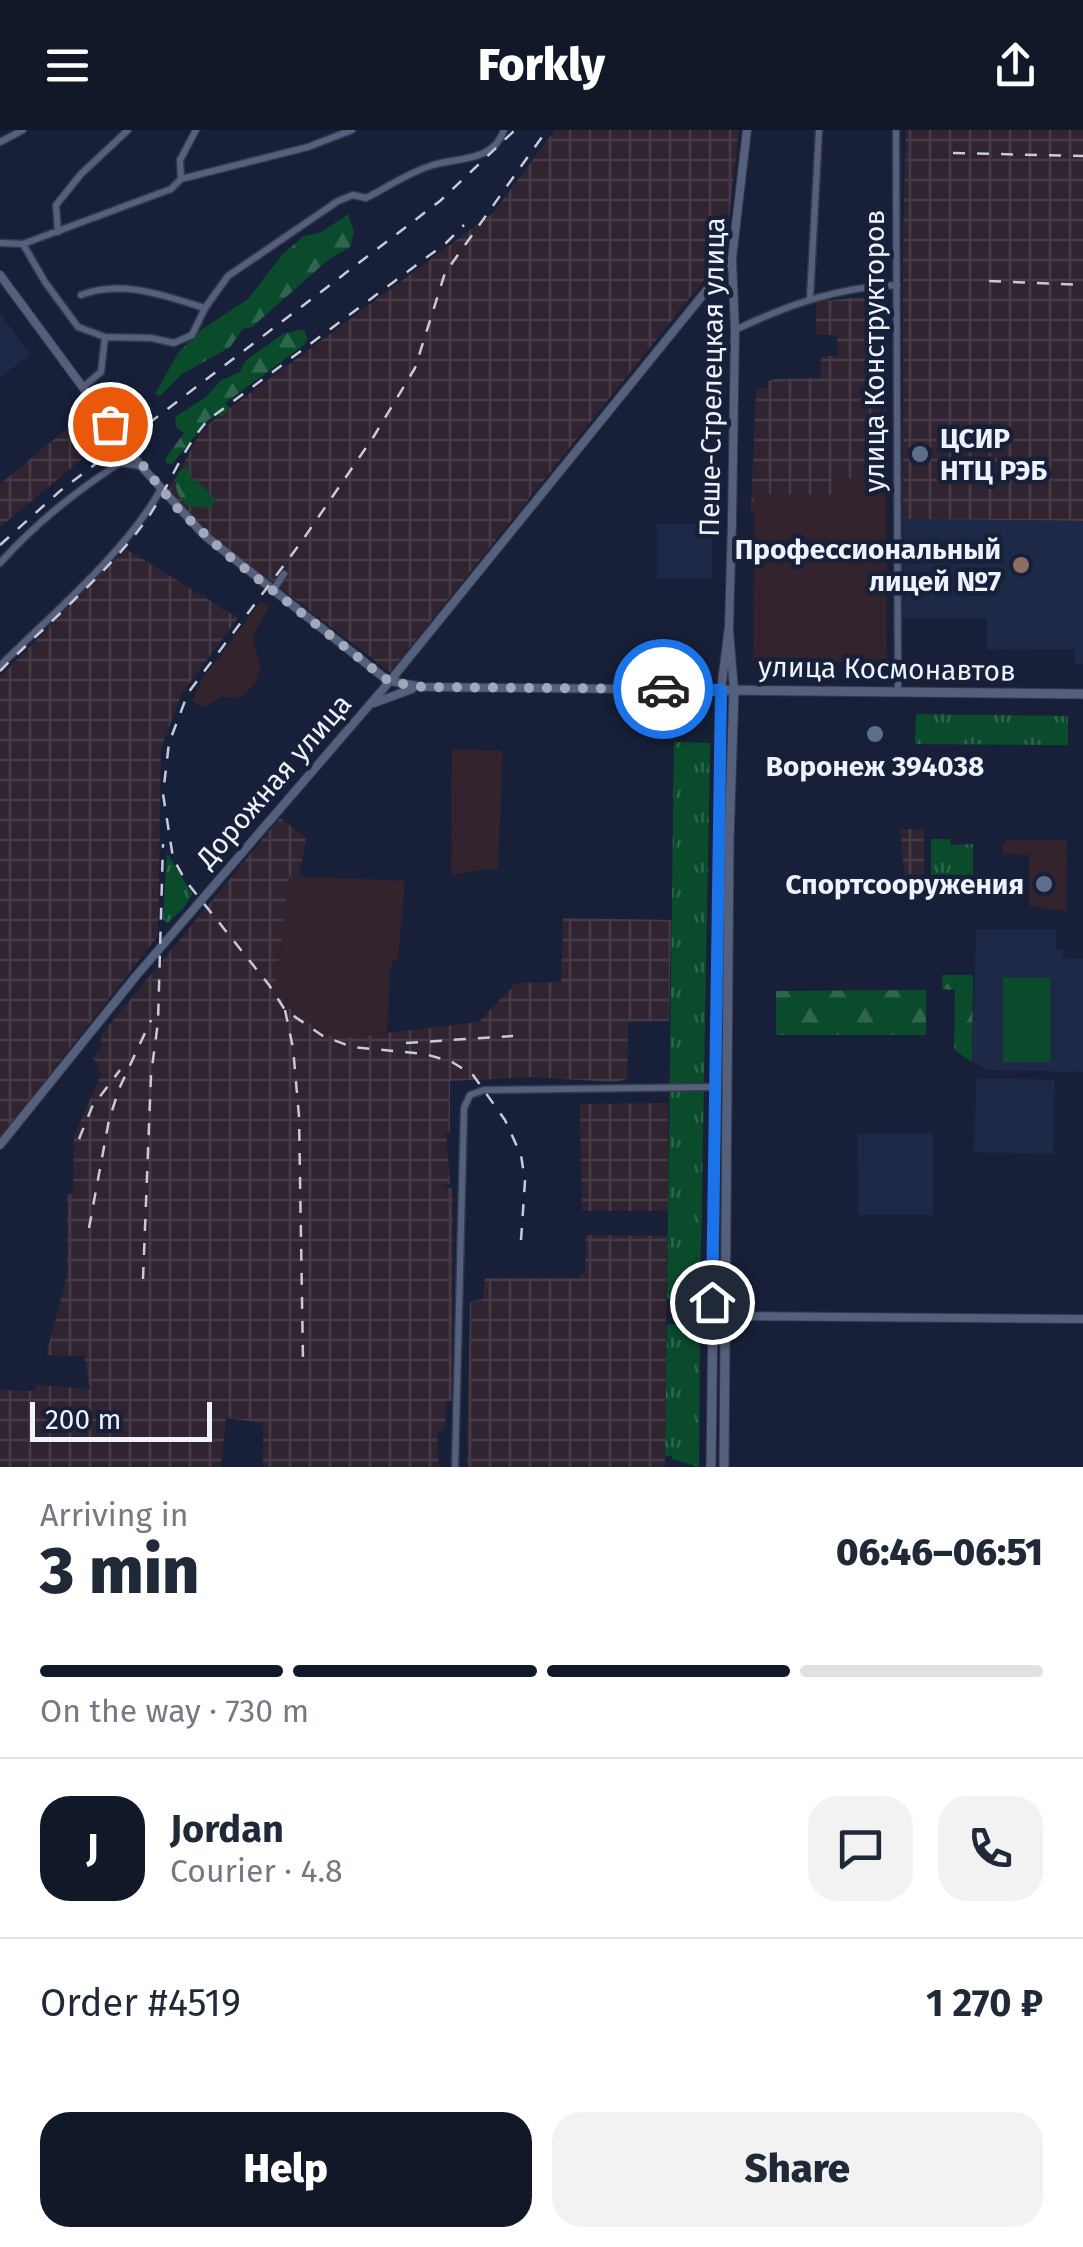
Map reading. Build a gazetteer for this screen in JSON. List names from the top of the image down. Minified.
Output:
{"streets":{"main road":["Пеше-Стрелецкая улица","улица Космонавтов"],"street":["улица Конструкторов","Дорожная улица"]},"crossings":[["улица Конструкторов","улица Космонавтов"],["Пеше-Стрелецкая улица","улица Космонавтов"],["Пеше-Стрелецкая улица","Дорожная улица"],["улица Космонавтов","Дорожная улица"]],"places":["ЦСИР НТЦ РЭБ","Профессиональный лицей №7","Воронеж 394038","Спортсооружения"],"scale_bar":"200 m","page":{"header":"Forkly","scale":"200 m","heading":["3 min","Arriving in","06:46–06:51"],"panel":["Jordan","Courier · 4.8","Order #4519","1 270 ₽"],"bar":"On the way · 730 m","round":"J","buttons":["Help","Share"]}}
